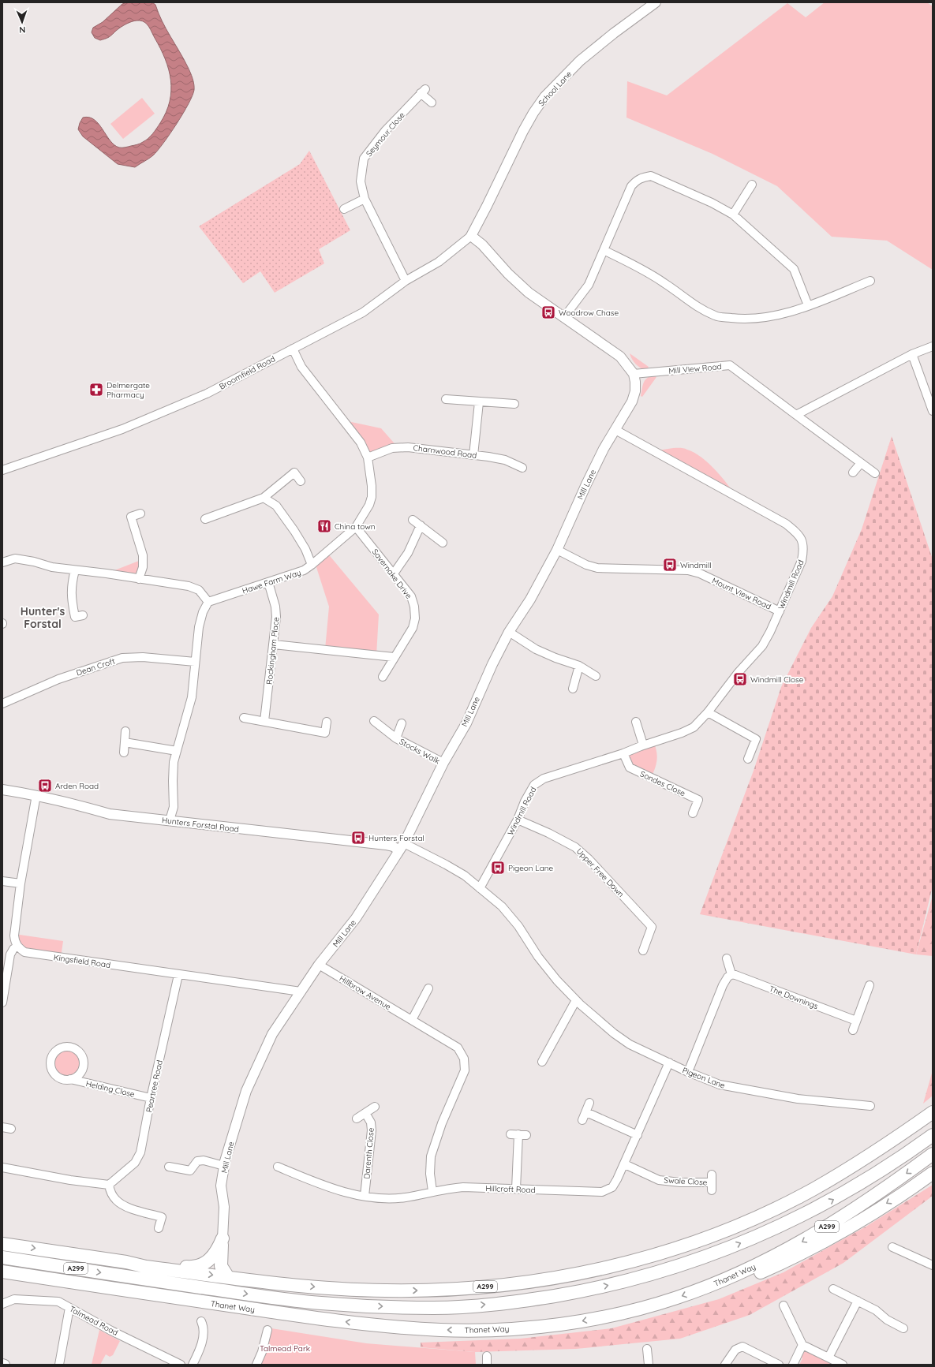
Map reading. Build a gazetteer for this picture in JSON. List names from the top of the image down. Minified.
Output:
{"streets":{"highway":["A299","Thanet Way"],"street":["School Lane","Seymour Close","Mill View Road","Broomfield Road","Charnwood Road","Mill Lane","Savernake Drive","Hawe Farm Way","Windmill Road","Mount View Road","Rockingham Place","Dean Croft","Stocks Walk","Sondes Close","Hunters Forstal Road","Upper Free Down","Kingsfield Road","Hillbrow Avenue","The Downings","Pigeon Lane","Peartree Road","Helding Close","Darenth Close","Swale Close","Hillcroft Road","Talmead Road"]},"crossings":[["School Lane","Broomfield Road"],["Seymour Close","Broomfield Road"],["Mill View Road","Mill Lane"],["Broomfield Road","Hawe Farm Way"],["Charnwood Road","Hawe Farm Way"],["Mill Lane","Windmill Road"],["Mill Lane","Mount View Road"],["Mill Lane","Stocks Walk"],["Mill Lane","Hunters Forstal Road"],["Mill Lane","Kingsfield Road"],["Mill Lane","Hillbrow Avenue"],["Mill Lane","Pigeon Lane"],["Savernake Drive","Hawe Farm Way"],["Hawe Farm Way","Rockingham Place"],["Windmill Road","Mount View Road"],["Windmill Road","Sondes Close"],["Windmill Road","Upper Free Down"],["Windmill Road","Pigeon Lane"],["Hunters Forstal Road","Pigeon Lane"],["Kingsfield Road","Peartree Road"],["Hillbrow Avenue","Hillcroft Road"],["Pigeon Lane","Hillcroft Road"],["Peartree Road","Helding Close"],["Darenth Close","Hillcroft Road"],["Swale Close","Hillcroft Road"],["A299","Thanet Way"]],"districts":["Hunter's Forstal"],"parks":["Talmead Park"],"places":{"bus stop":["Woodrow Chase","Windmill","Windmill Close","Arden Road","Hunters Forstal","Pigeon Lane"],"pharmacy":["Delmergate Pharmacy"],"restaurant":["China town"]},"north":"bottom"}
